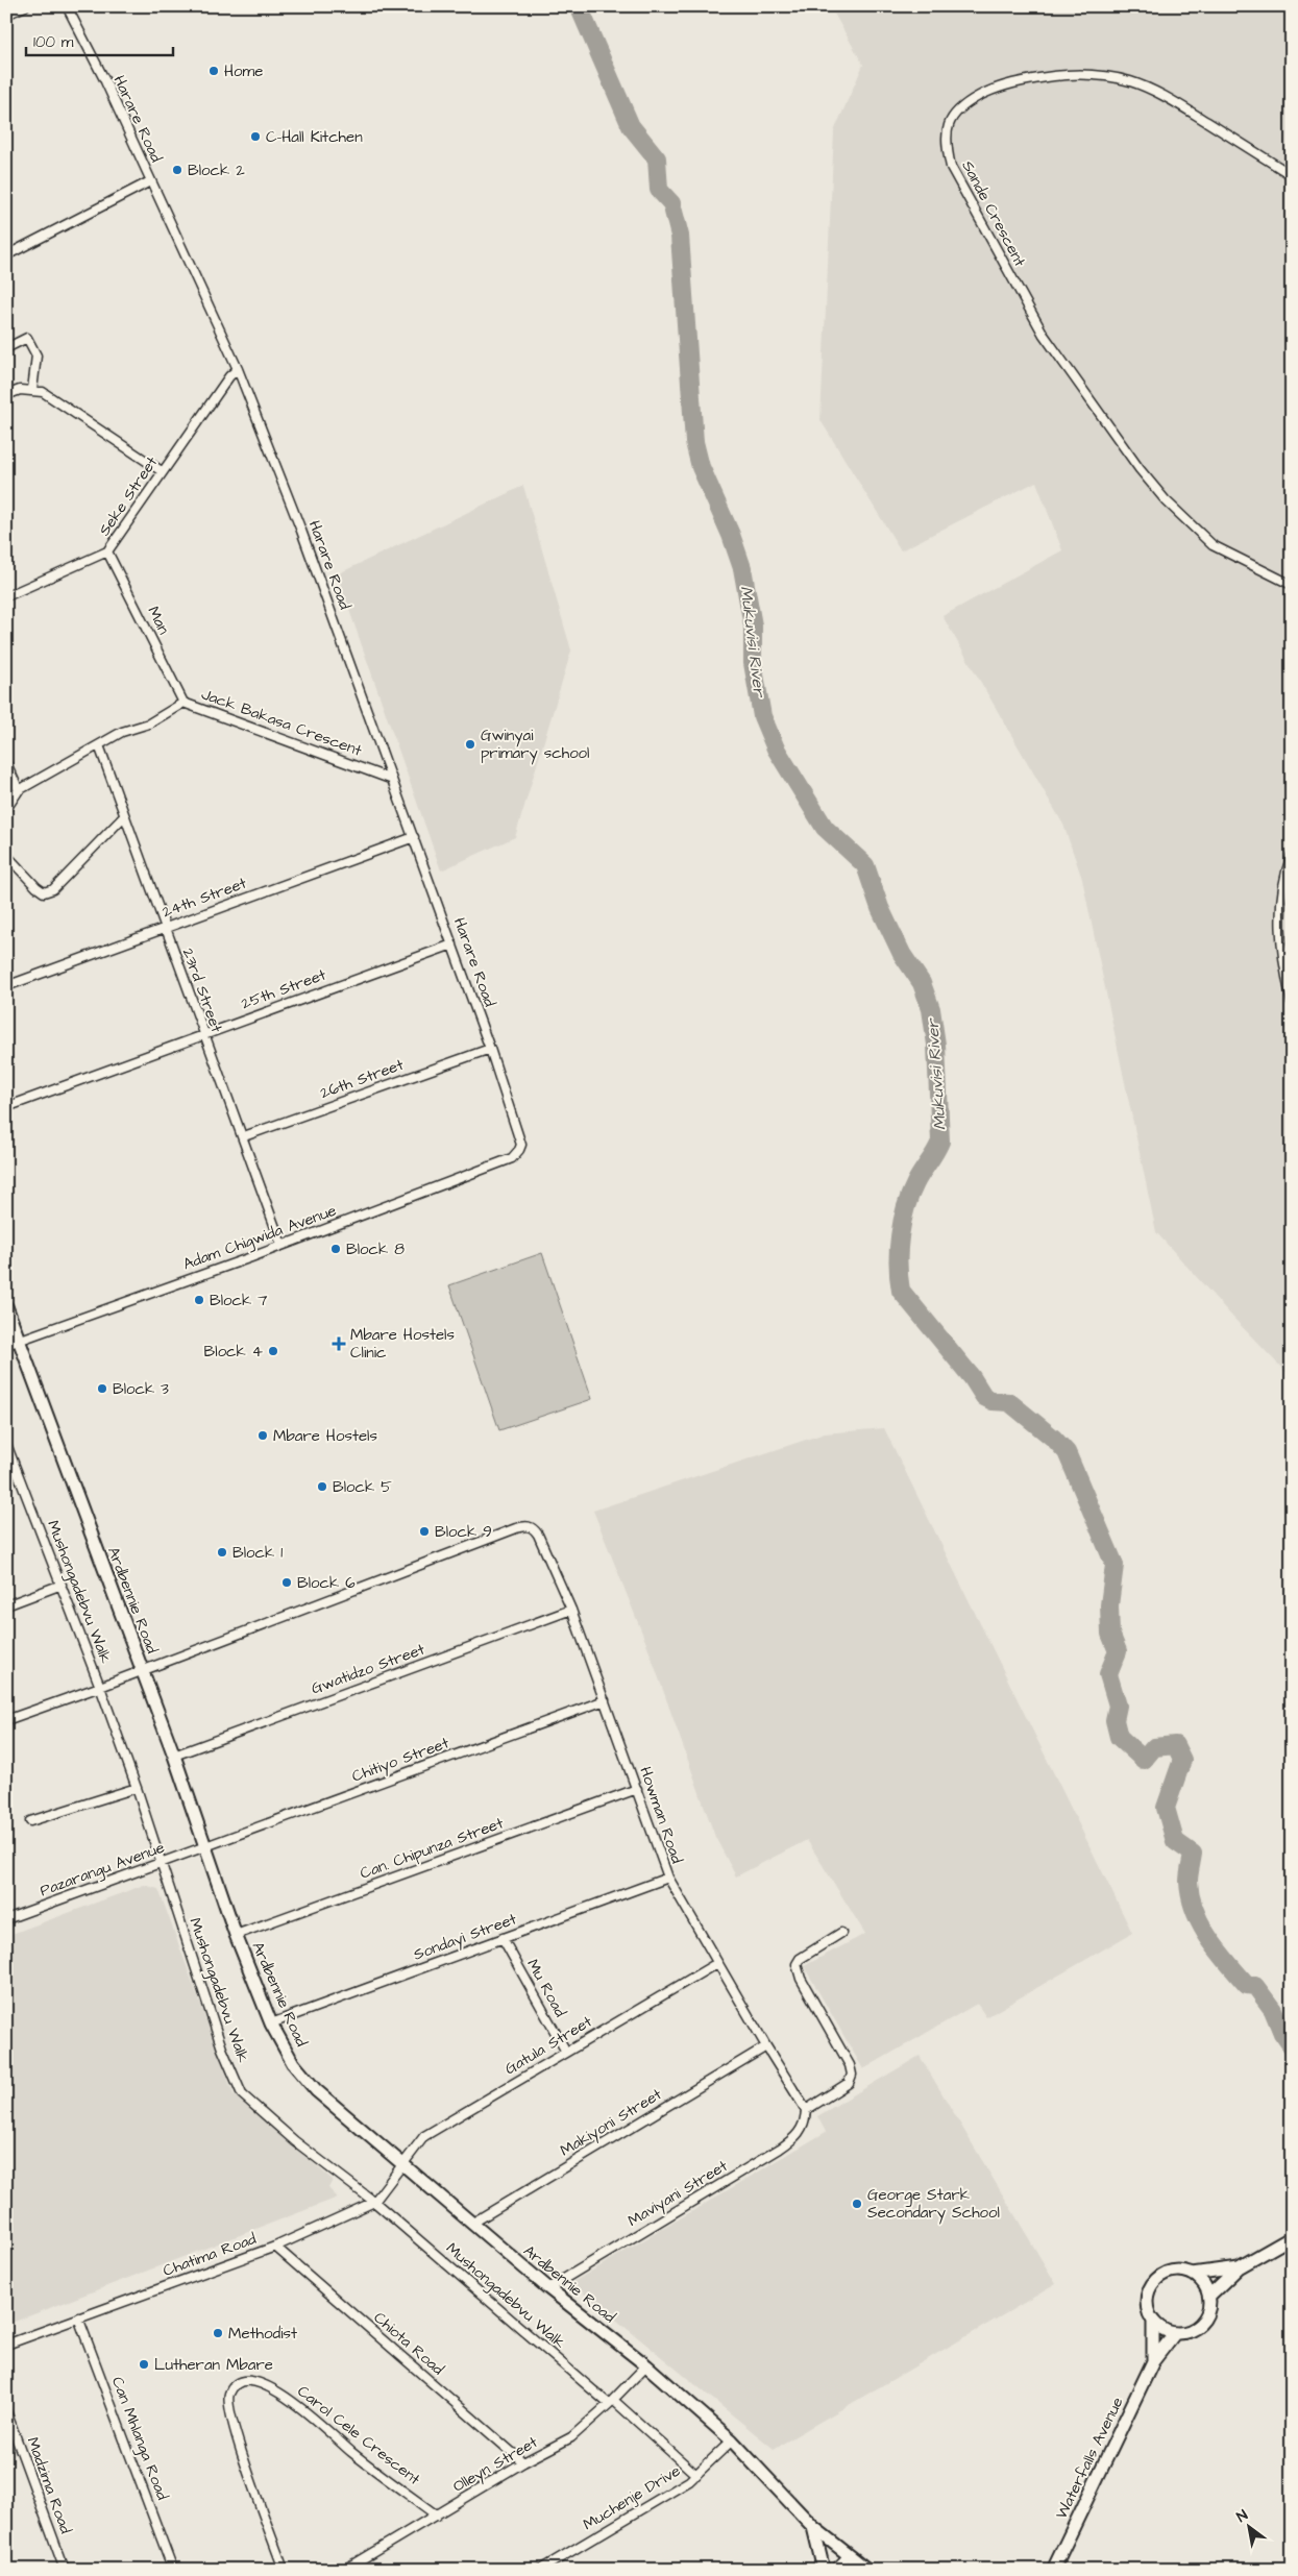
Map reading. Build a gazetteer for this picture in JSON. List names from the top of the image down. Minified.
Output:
{"streets":{"main road":["Ardbennie Road","Waterfalls Avenue"],"street":["Harare Road","Sande Crescent","Seke Street","Man","Jack Bakasa Crescent","24th Street","25th Street","23rd Street","26th Street","Adam Chigwida Avenue","Mushongadebvu Walk","Gwatidzo Street","Chitiyo Street","Howman Road","Can. Chipunza Street","Pazarangu Avenue","Sondayi Street","Mu Road","Gatula Street","Makiyoni Street","Maviyani Street","Chatima Road","Chiota Road","Carol Cele Crescent","Can Mhlanga Road","Olleyn Street","Madzima Road","Muchenje Drive"]},"crossings":[["Harare Road","Seke Street"],["Harare Road","Jack Bakasa Crescent"],["Harare Road","24th Street"],["Harare Road","25th Street"],["Harare Road","26th Street"],["Harare Road","Adam Chigwida Avenue"],["Seke Street","Man"],["Man","Jack Bakasa Crescent"],["Jack Bakasa Crescent","23rd Street"],["24th Street","23rd Street"],["25th Street","23rd Street"],["23rd Street","26th Street"],["23rd Street","Adam Chigwida Avenue"],["Adam Chigwida Avenue","Ardbennie Road"],["Mushongadebvu Walk","Pazarangu Avenue"],["Mushongadebvu Walk","Chatima Road"],["Mushongadebvu Walk","Olleyn Street"],["Mushongadebvu Walk","Muchenje Drive"],["Ardbennie Road","Gwatidzo Street"],["Ardbennie Road","Chitiyo Street"],["Ardbennie Road","Howman Road"],["Ardbennie Road","Can. Chipunza Street"],["Ardbennie Road","Pazarangu Avenue"],["Ardbennie Road","Sondayi Street"],["Ardbennie Road","Gatula Street"],["Ardbennie Road","Makiyoni Street"],["Ardbennie Road","Maviyani Street"],["Ardbennie Road","Chatima Road"],["Ardbennie Road","Olleyn Street"],["Ardbennie Road","Muchenje Drive"],["Gwatidzo Street","Howman Road"],["Chitiyo Street","Howman Road"],["Chitiyo Street","Pazarangu Avenue"],["Howman Road","Can. Chipunza Street"],["Howman Road","Sondayi Street"],["Howman Road","Gatula Street"],["Howman Road","Makiyoni Street"],["Howman Road","Maviyani Street"],["Sondayi Street","Mu Road"],["Mu Road","Gatula Street"],["Gatula Street","Chatima Road"],["Chatima Road","Chiota Road"],["Chatima Road","Can Mhlanga Road"],["Chiota Road","Olleyn Street"],["Carol Cele Crescent","Olleyn Street"]],"water":["Mukuvisi River"],"places":{"other":["Home","C-Hall Kitchen","Block 2","Gwinyai primary school","Block 8","Block 7","Block 4","Block 3","Mbare Hostels","Block 5","Block 9","Block 1","Block 6","George Stark Secondary School","Methodist","Lutheran Mbare"],"health":["Mbare Hostels Clinic"]},"scale_bar":"100 m","north":"top left"}
